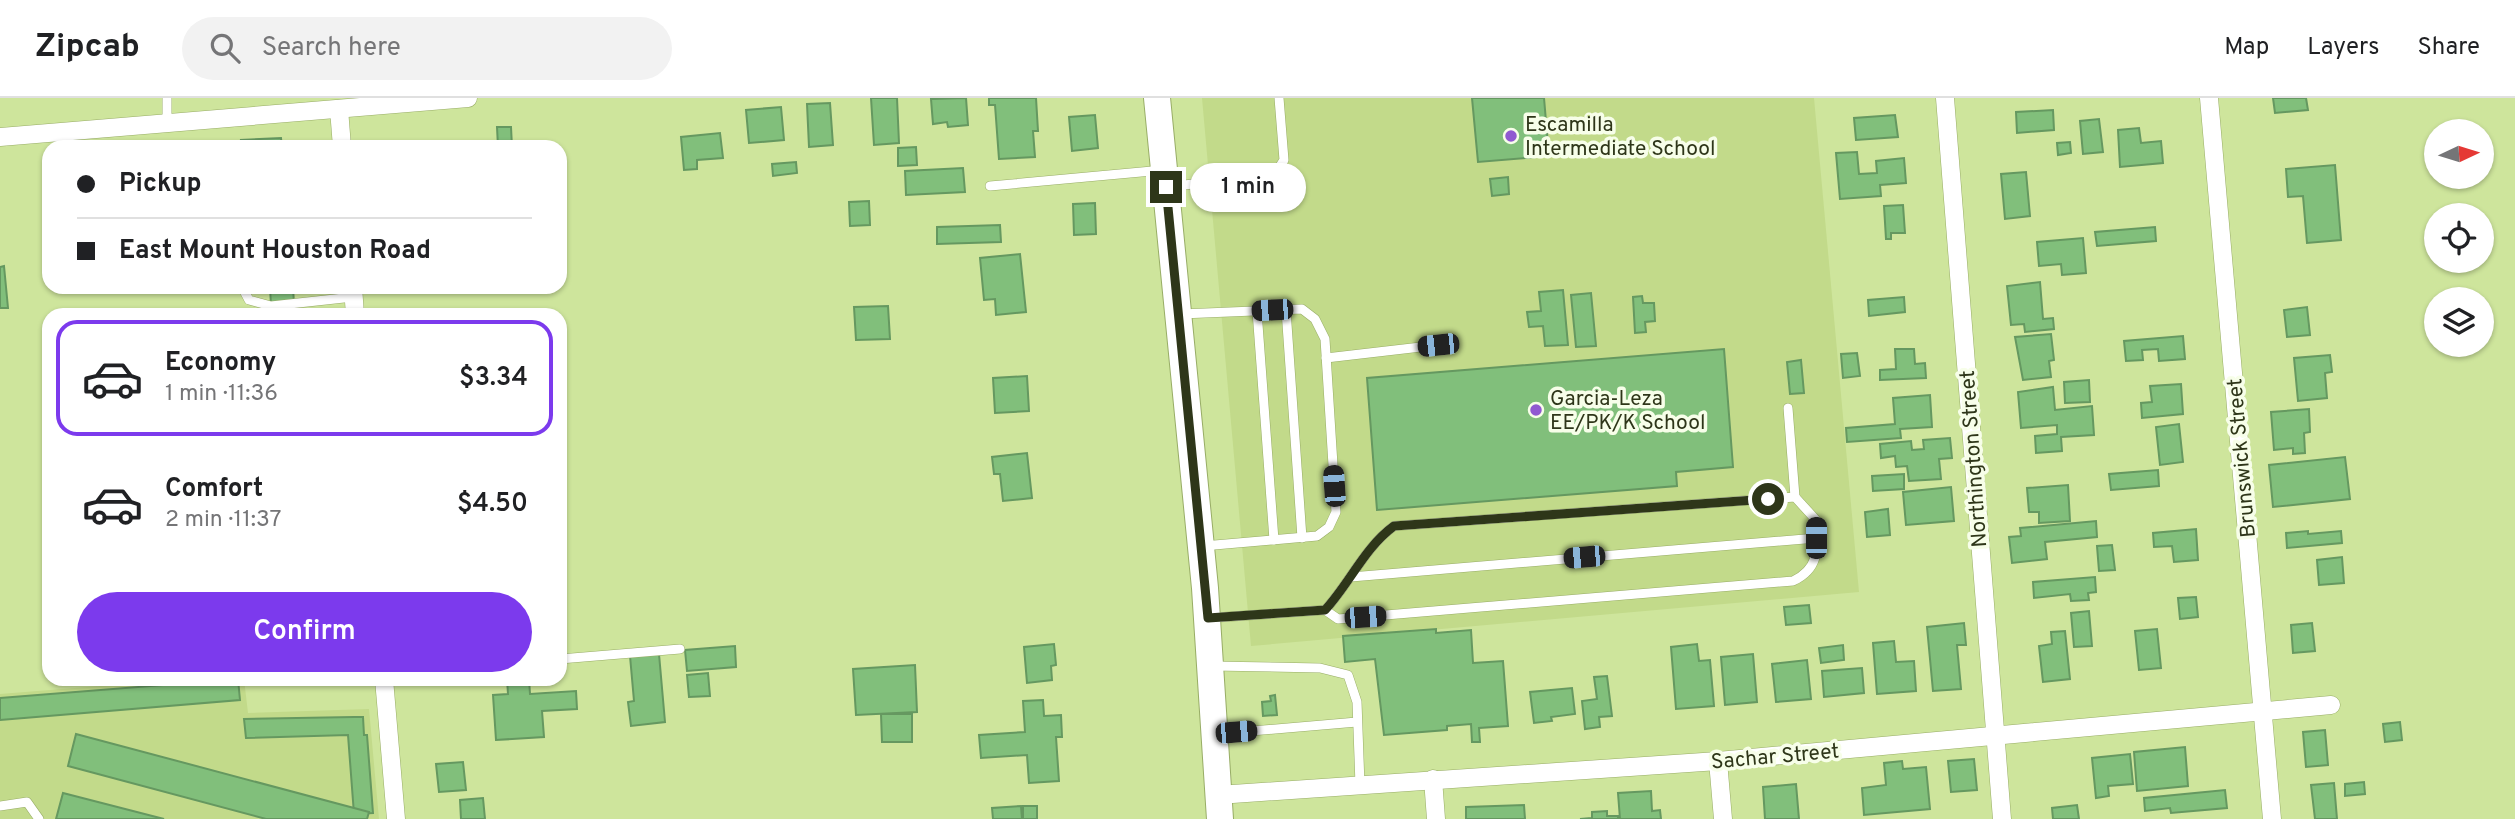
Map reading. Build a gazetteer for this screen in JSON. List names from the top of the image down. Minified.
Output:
{"streets":{"street":["Brunswick Street","Northington Street","Sachar Street"]},"crossings":[["Brunswick Street","Sachar Street"],["Northington Street","Sachar Street"]],"places":["Escamilla Intermediate School","Garcia-Leza EE/PK/K School"],"north":"right","page":{"header":"Zipcab","search":"Search here","nav":["Map","Layers","Share"],"banner":["Pickup","East Mount Houston Road"],"bubble":"1 min","list":[{"name":"Economy","note":"1 min · 11:36","value":"$3.34"},{"name":"Comfort","note":"2 min · 11:37","value":"$4.50"}],"buttons":"Confirm"}}
